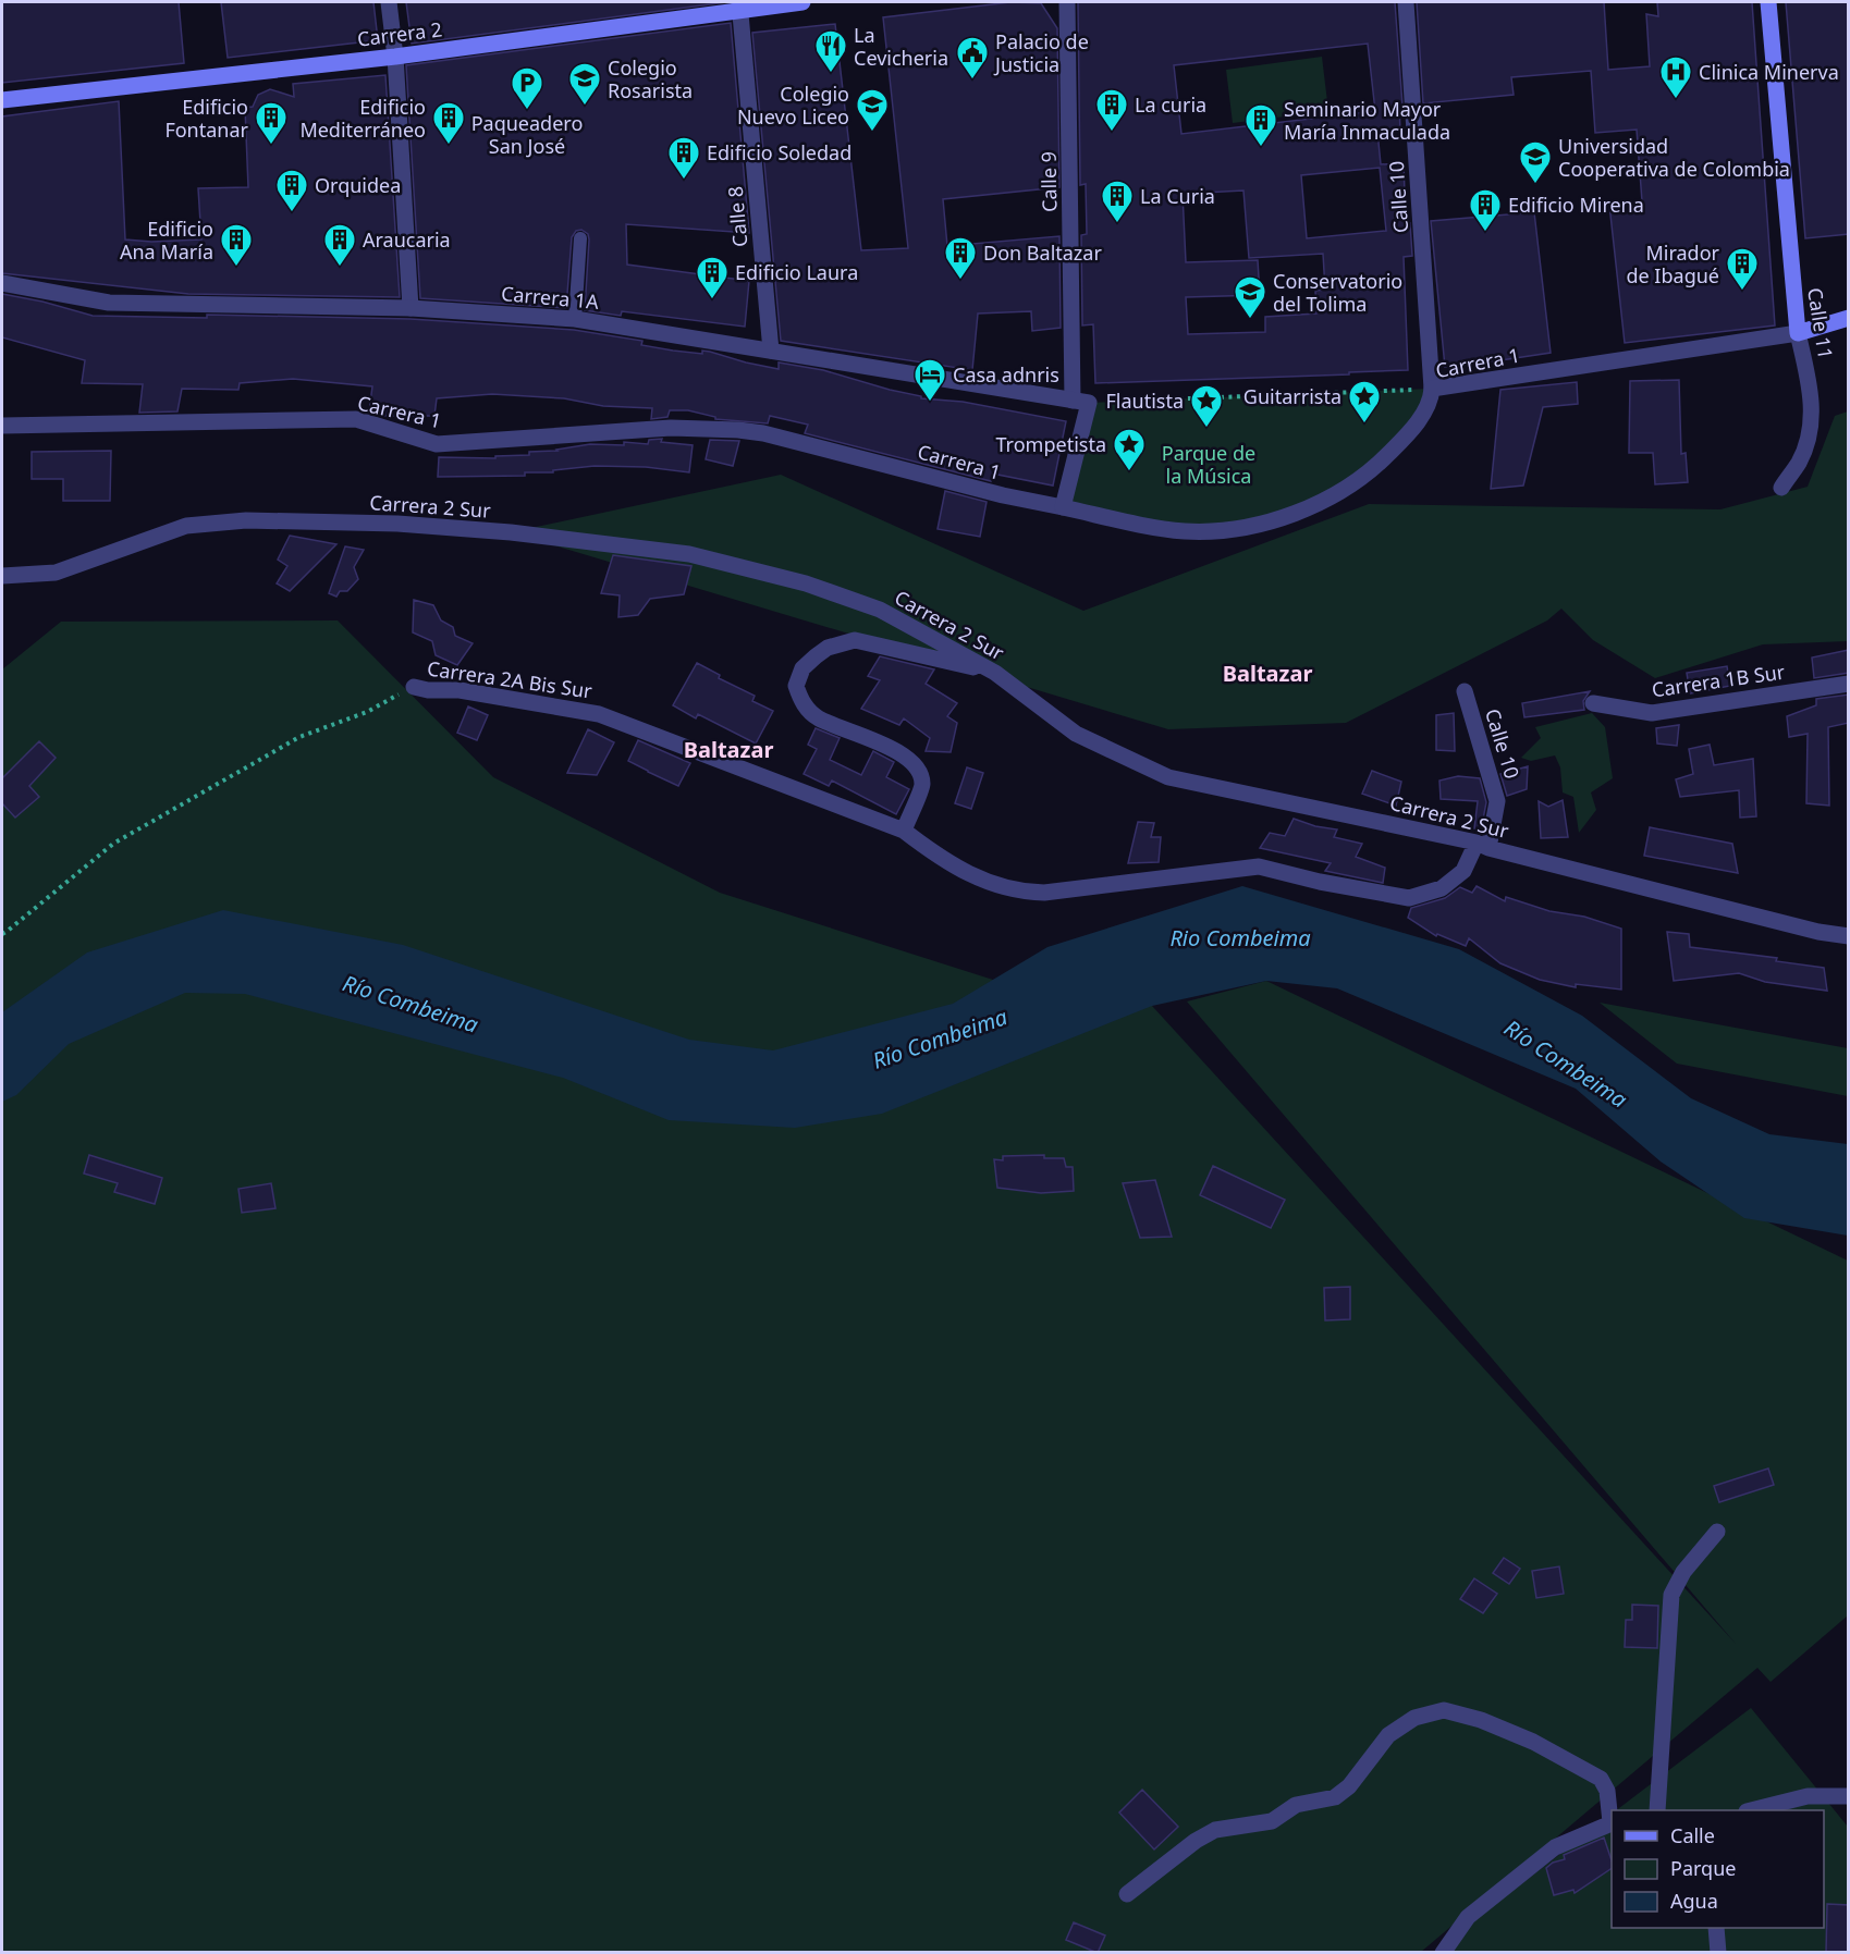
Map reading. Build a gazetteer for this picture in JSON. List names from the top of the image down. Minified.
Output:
{"streets":{"main road":["Carrera 2","Calle 11","Carrera 1"],"street":["Calle 9","Calle 10","Calle 8","Carrera 1A","Carrera 2 Sur","Carrera 2A Bis Sur","Carrera 1B Sur"]},"crossings":[["Carrera 2","Calle 8"],["Calle 9","Carrera 1A"],["Calle 9","Carrera 1"],["Calle 10","Carrera 1"],["Calle 10","Carrera 2 Sur"],["Calle 10","Carrera 2A Bis Sur"],["Calle 8","Carrera 1A"],["Calle 11","Carrera 1"],["Carrera 2 Sur","Carrera 2A Bis Sur"]],"districts":["Baltazar","Baltazar"],"water":["Rio Combeima","Río Combeima"],"parks":["Parque de la Música"],"places":{"restaurant":["La Cevicheria"],"public building":["Palacio de Justicia"],"hospital":["Clinica Minerva"],"school or university":["Colegio Rosarista","Colegio Nuevo Liceo","Universidad Cooperativa de Colombia","Conservatorio del Tolima"],"parking":["Paqueadero San José"],"building":["La curia","Edificio Fontanar","Edificio Mediterráneo","Seminario Mayor María Inmaculada","Edificio Soledad","Orquidea","La Curia","Edificio Mirena","Edificio Ana María","Araucaria","Don Baltazar","Mirador de Ibagué","Edificio Laura"],"hotel":["Casa adnris"],"place":["Guitarrista","Flautista","Trompetista"]},"legend":["Calle","Parque","Agua"]}
